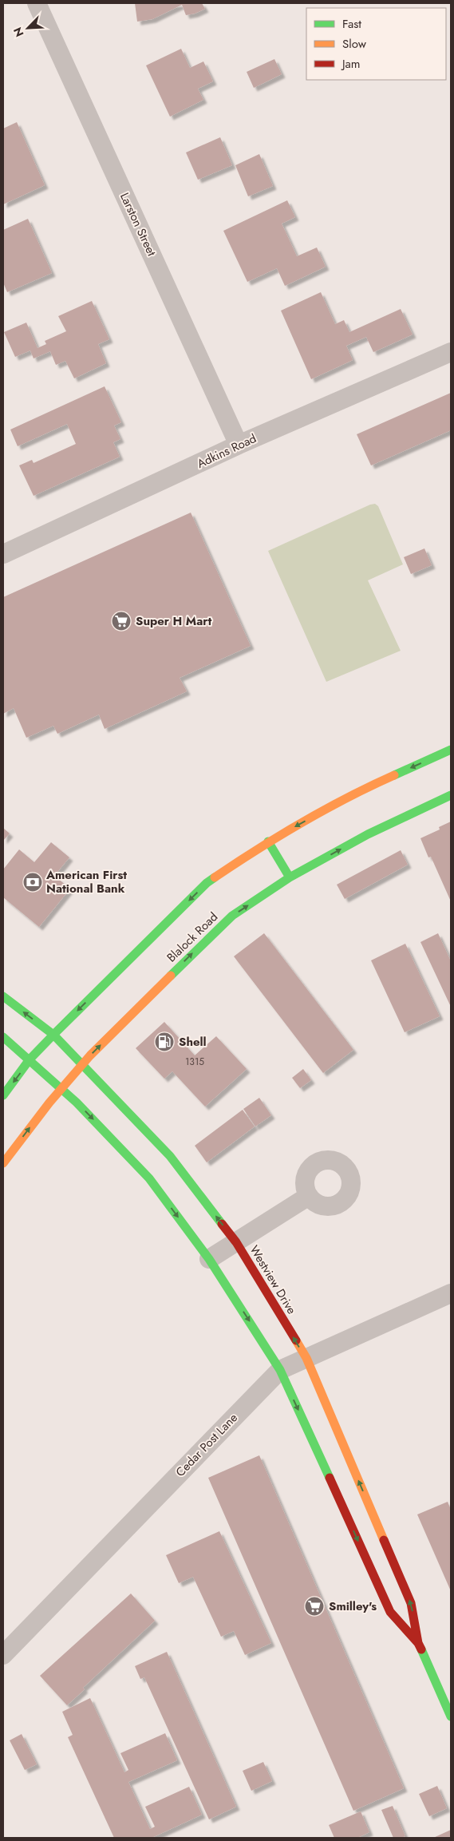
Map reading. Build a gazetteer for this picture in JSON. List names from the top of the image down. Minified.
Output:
{"streets":{"main road":["Blalock Road","Westview Drive"],"street":["Larston Street","Adkins Road","Cedar Post Lane"]},"crossings":[["Larston Street","Adkins Road"],["Blalock Road","Westview Drive"],["Westview Drive","Cedar Post Lane"]],"places":{"supermarket":["Super H Mart","Smilley's"],"bank":["American First National Bank"],"fuel station":["Shell"]},"house_numbers":["1315"],"legend":["Fast","Slow","Jam"],"north":"bottom left"}
